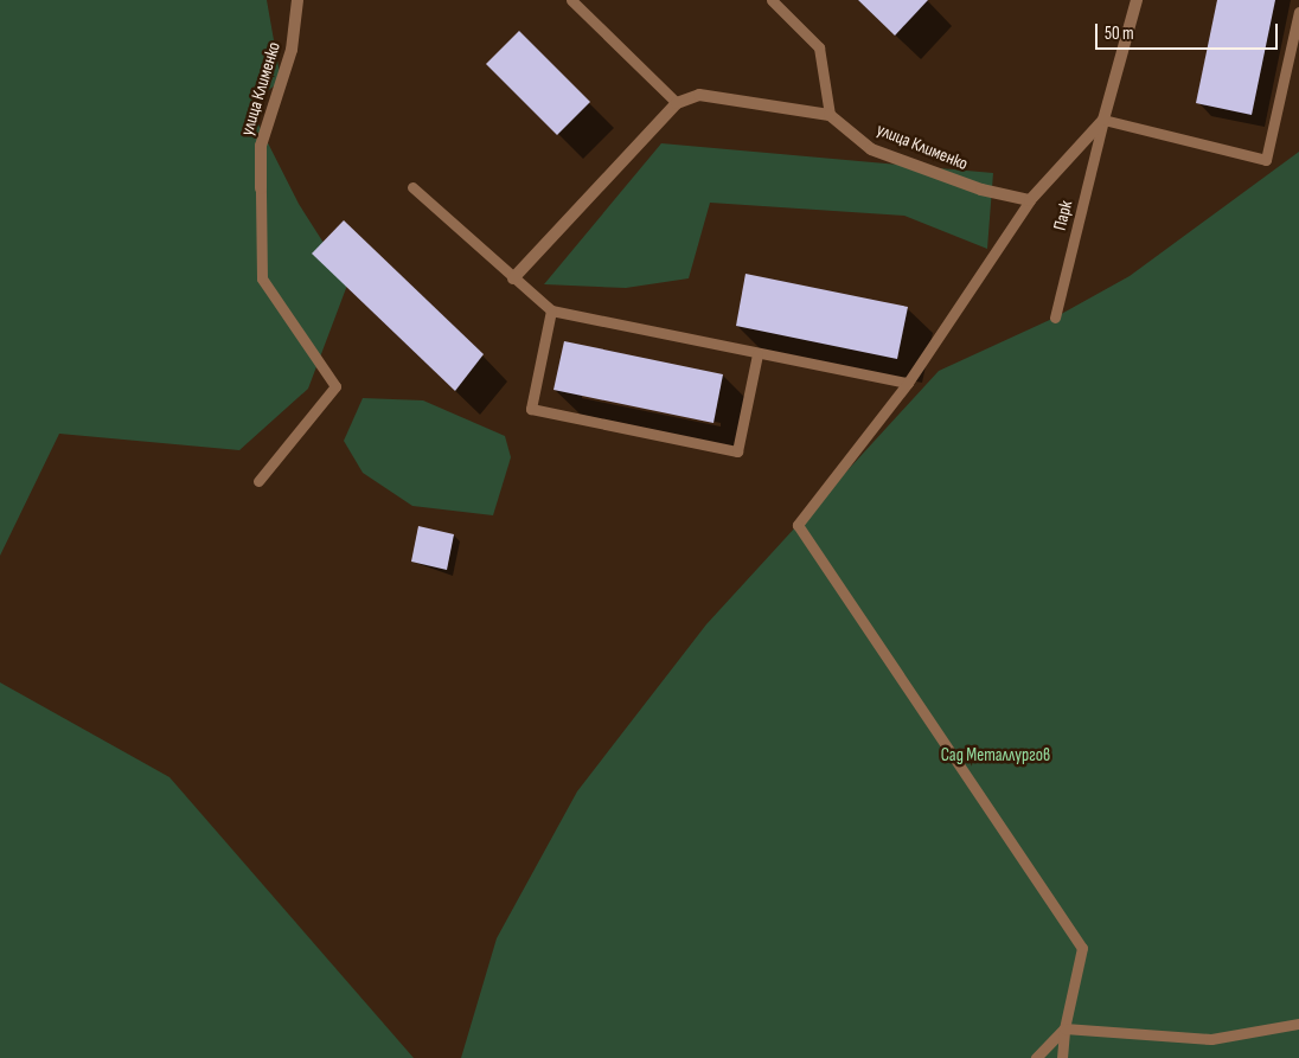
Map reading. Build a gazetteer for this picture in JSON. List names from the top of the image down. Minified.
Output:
{"streets":{"street":["улица Клименко"],"lane":["Парк"]},"parks":["Сад Металлургов"],"scale_bar":"50 m"}
